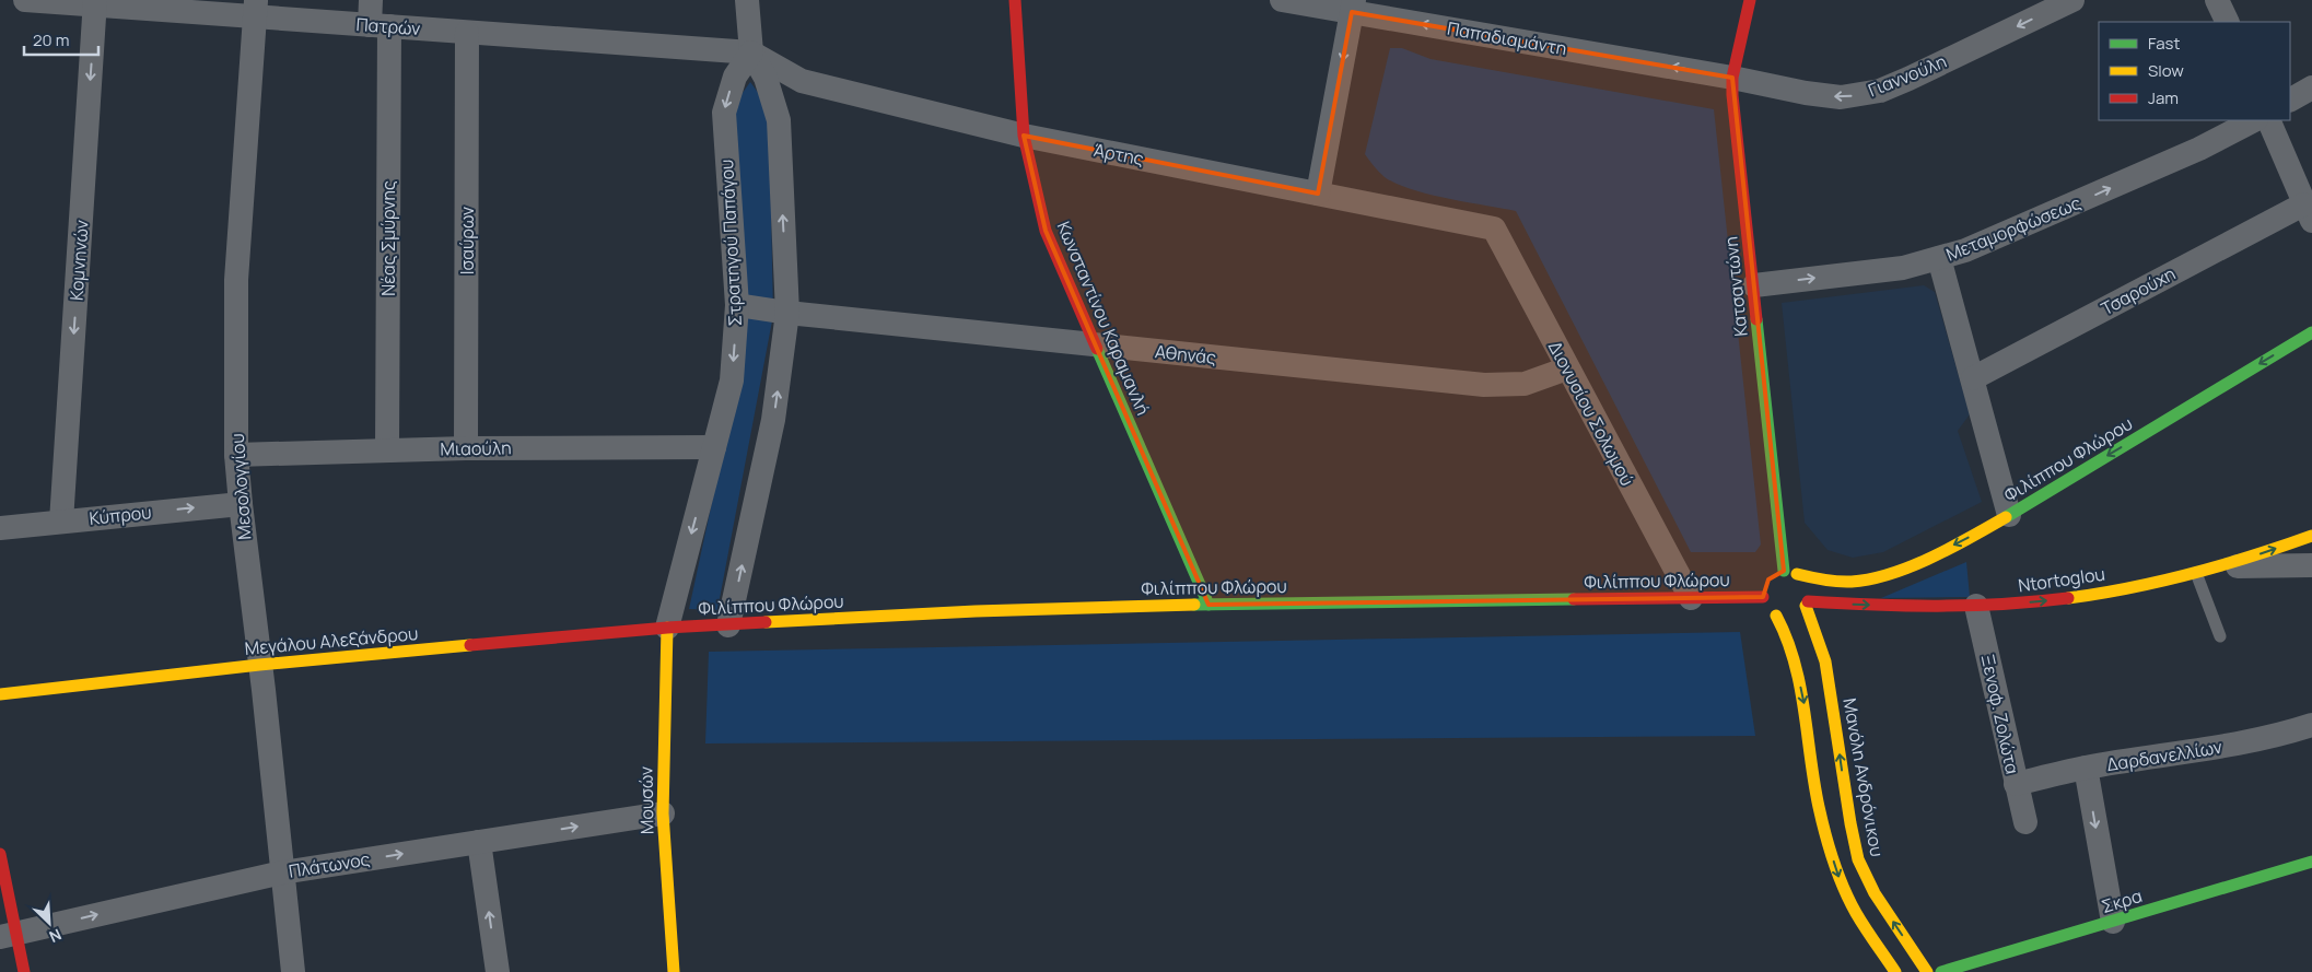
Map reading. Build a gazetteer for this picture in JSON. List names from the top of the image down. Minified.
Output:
{"streets":{"main road":["Κατσαντώνη","Κωνσταντίνου Καραμανλή","Φιλίππου Φλώρου","Ntortoglou","Μεγάλου Αλεξάνδρου","Μανόλη Ανδρόνικου","Μουσών","Σκρα"],"street":["Πατρών","Παπαδιαμάντη","Γιαννούλη","Άρτης","Μεταμορφώσεως","Νέας Σμύρνης","Ισαύρων","Στρατηγού Παπάγου","Κομνηνών","Τσαρούχη","Αθηνάς","Διονυσίου Σολωμού","Μιαούλη","Μεσολογγίου","Κύπρου","Ξενοφ. Ζολώτα","Δαρδανελλίων","Πλάτωνος"]},"crossings":[["Πατρών","Άρτης"],["Πατρών","Νέας Σμύρνης"],["Πατρών","Ισαύρων"],["Πατρών","Στρατηγού Παπάγου"],["Πατρών","Κομνηνών"],["Πατρών","Μεσολογγίου"],["Παπαδιαμάντη","Γιαννούλη"],["Παπαδιαμάντη","Κατσαντώνη"],["Γιαννούλη","Κατσαντώνη"],["Άρτης","Στρατηγού Παπάγου"],["Άρτης","Κωνσταντίνου Καραμανλή"],["Άρτης","Διονυσίου Σολωμού"],["Μεταμορφώσεως","Κατσαντώνη"],["Νέας Σμύρνης","Μιαούλη"],["Ισαύρων","Μιαούλη"],["Στρατηγού Παπάγου","Αθηνάς"],["Στρατηγού Παπάγου","Μιαούλη"],["Στρατηγού Παπάγου","Φιλίππου Φλώρου"],["Στρατηγού Παπάγου","Μεγάλου Αλεξάνδρου"],["Στρατηγού Παπάγου","Μουσών"],["Κομνηνών","Κύπρου"],["Κατσαντώνη","Φιλίππου Φλώρου"],["Κατσαντώνη","Ntortoglou"],["Κατσαντώνη","Μανόλη Ανδρόνικου"],["Κωνσταντίνου Καραμανλή","Αθηνάς"],["Κωνσταντίνου Καραμανλή","Φιλίππου Φλώρου"],["Αθηνάς","Διονυσίου Σολωμού"],["Διονυσίου Σολωμού","Φιλίππου Φλώρου"],["Μιαούλη","Μεσολογγίου"],["Φιλίππου Φλώρου","Ntortoglou"],["Φιλίππου Φλώρου","Μεγάλου Αλεξάνδρου"],["Φιλίππου Φλώρου","Μανόλη Ανδρόνικου"],["Φιλίππου Φλώρου","Μουσών"],["Μεσολογγίου","Κύπρου"],["Μεσολογγίου","Μεγάλου Αλεξάνδρου"],["Μεσολογγίου","Πλάτωνος"],["Ntortoglou","Ξενοφ. Ζολώτα"],["Ntortoglou","Μανόλη Ανδρόνικου"],["Μεγάλου Αλεξάνδρου","Μουσών"],["Ξενοφ. Ζολώτα","Δαρδανελλίων"],["Μουσών","Πλάτωνος"]],"one_way":["Παπαδιαμάντη","Γιαννούλη","Μεταμορφώσεως","Κομνηνών","Κύπρου","Ntortoglou","Πλάτωνος"],"legend":["Fast","Slow","Jam"],"scale_bar":"20 m","north":"bottom right"}
